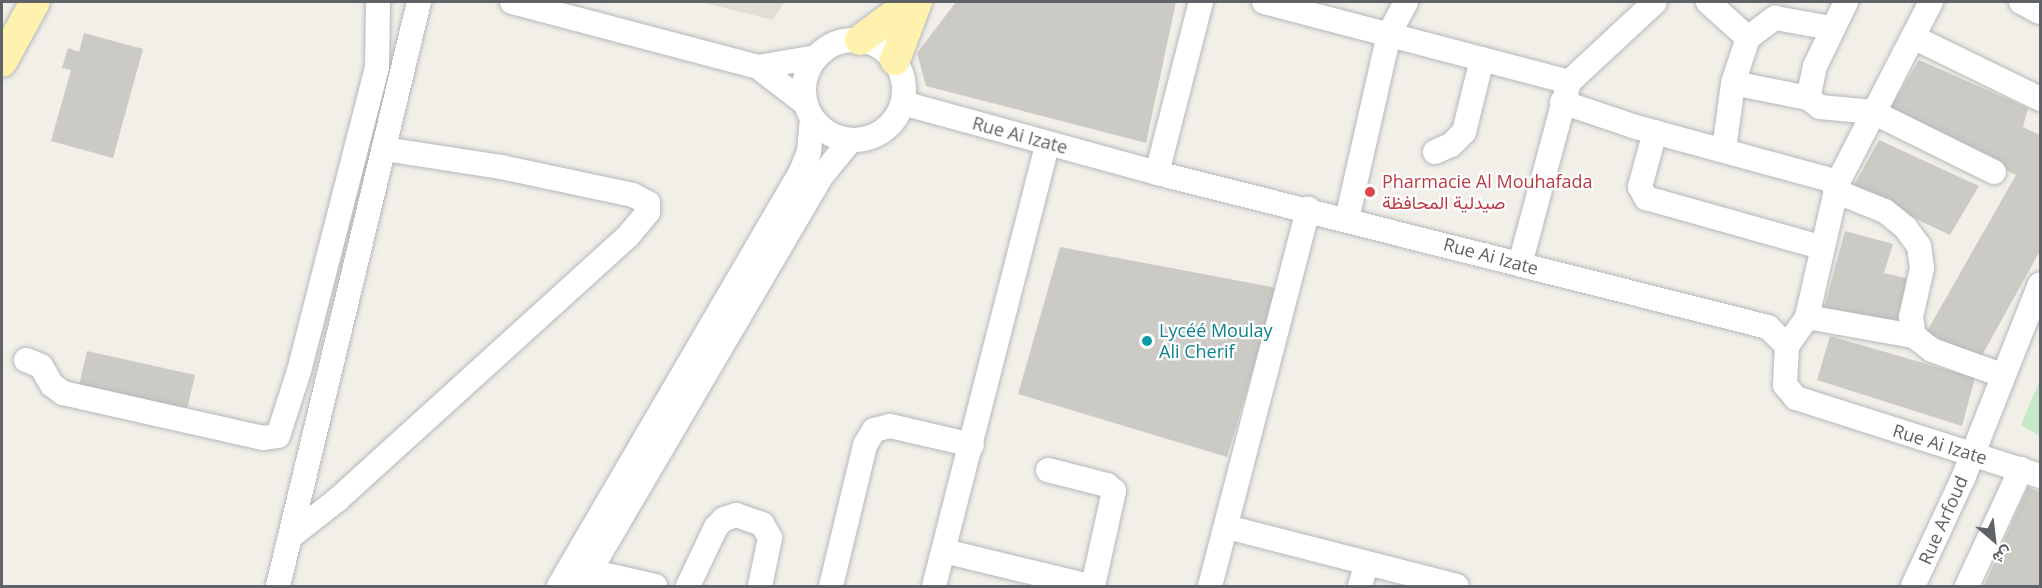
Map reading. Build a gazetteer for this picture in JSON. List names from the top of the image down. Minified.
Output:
{"streets":{"street":["Rue Ai Izate","Rue Arfoud"]},"crossings":[["Rue Ai Izate","Rue Arfoud"]],"places":["Pharmacie Al Mouhafada صيدلية المحافظة","Lycéé Moulay Ali Cherif"],"north":"bottom right"}
